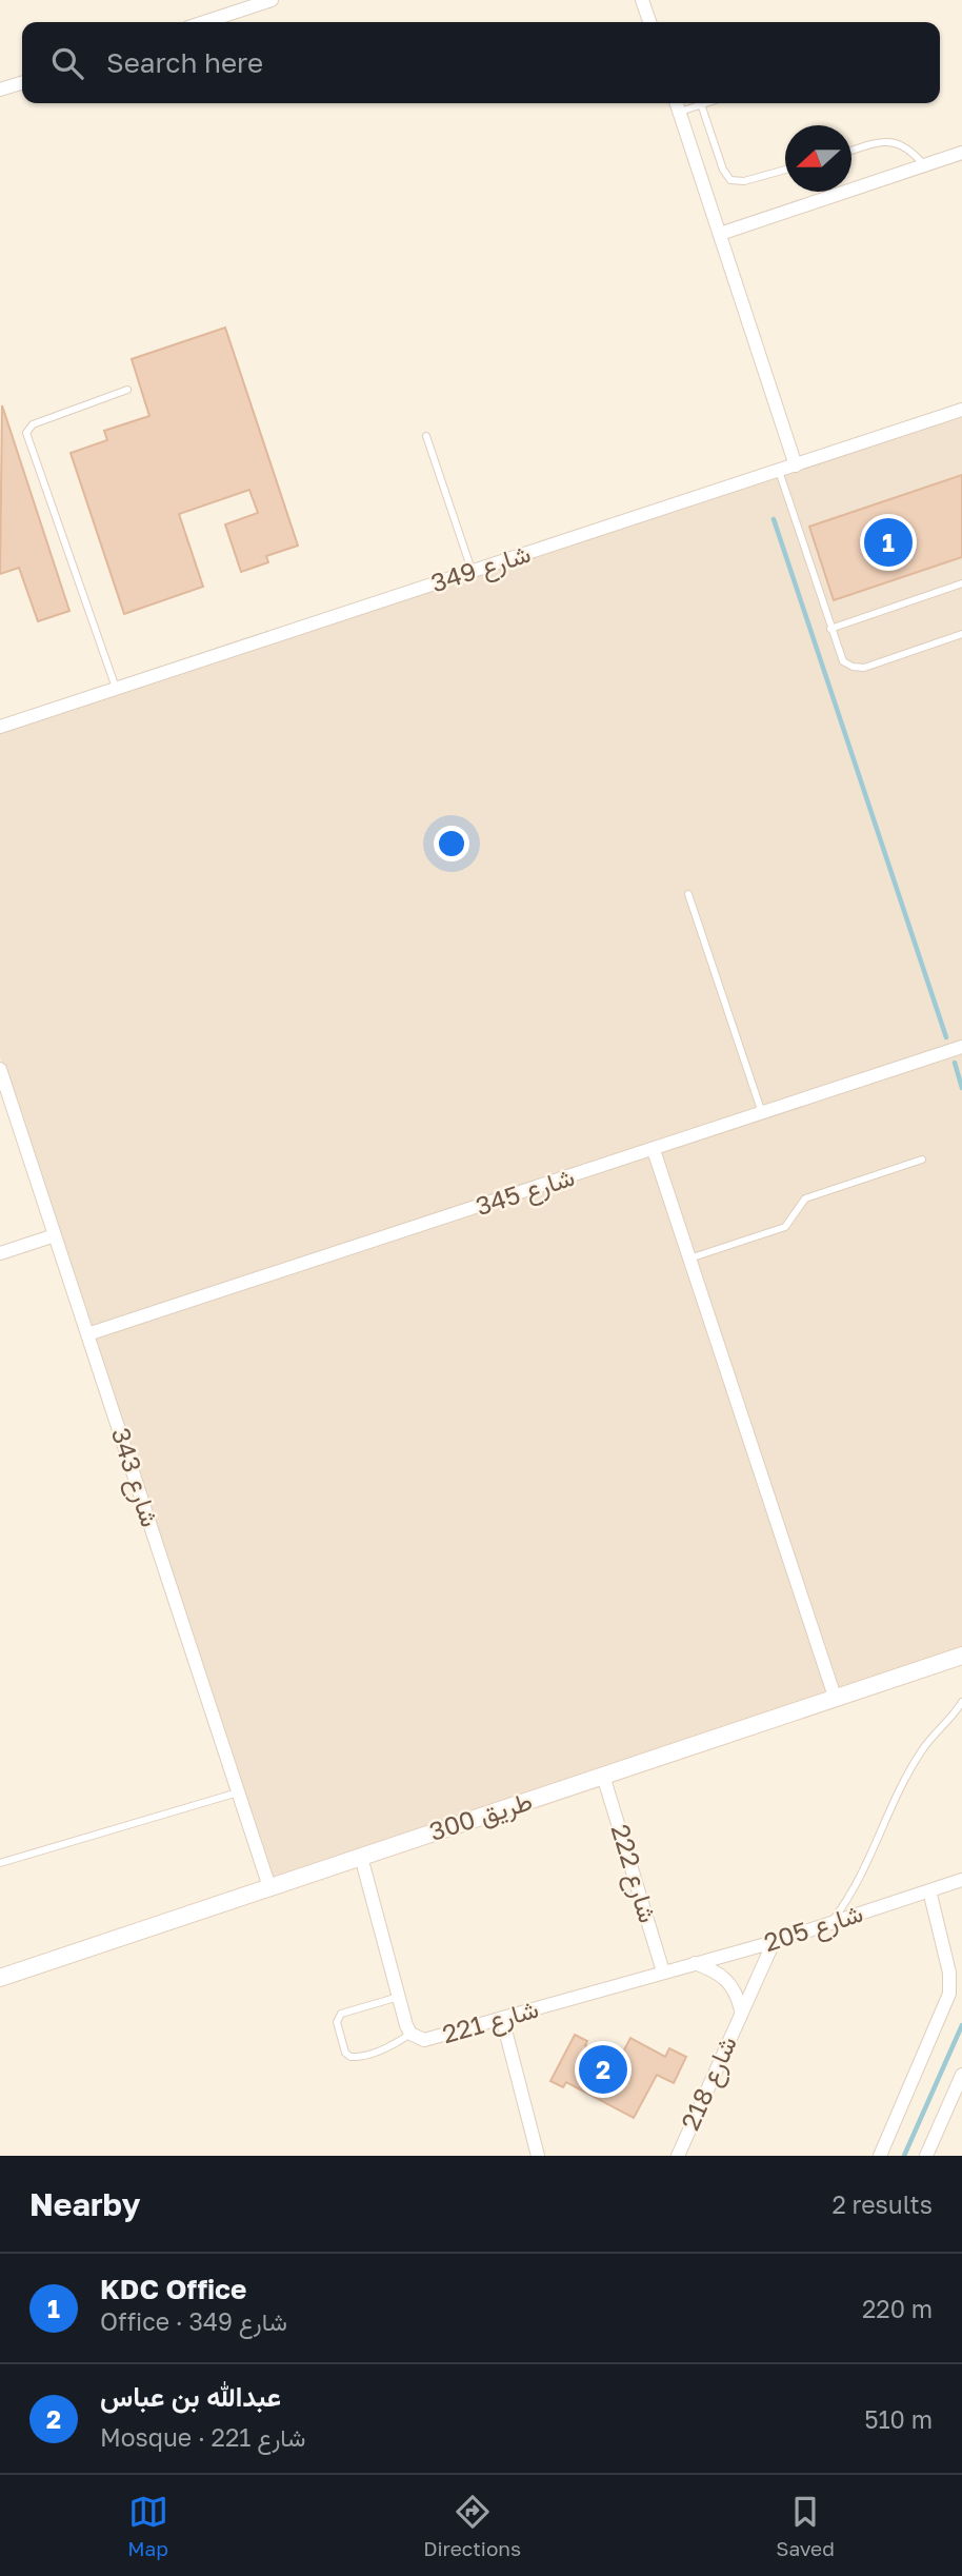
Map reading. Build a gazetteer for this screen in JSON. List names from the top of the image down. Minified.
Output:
{"streets":{"main road":["طريق 300"],"street":["شارع 349","شارع 345","شارع 343","شارع 222","شارع 205","شارع 221","شارع 218"]},"crossings":[["شارع 345","شارع 343"],["شارع 343","طريق 300"],["طريق 300","شارع 222"],["طريق 300","شارع 221"],["شارع 222","شارع 205"],["شارع 222","شارع 221"],["شارع 205","شارع 221"],["شارع 205","شارع 218"]],"north":"left","page":{"search":"Search here","pins":["1","2"],"heading":["Nearby","2 results"],"list":[{"mark":"1","name":"KDC Office","note":"Office · شارع 349","value":"220 m"},{"mark":"2","name":"عبدالله بن عباس","note":"Mosque · شارع 221","value":"510 m"}],"nav":["Map","Directions","Saved"]}}
